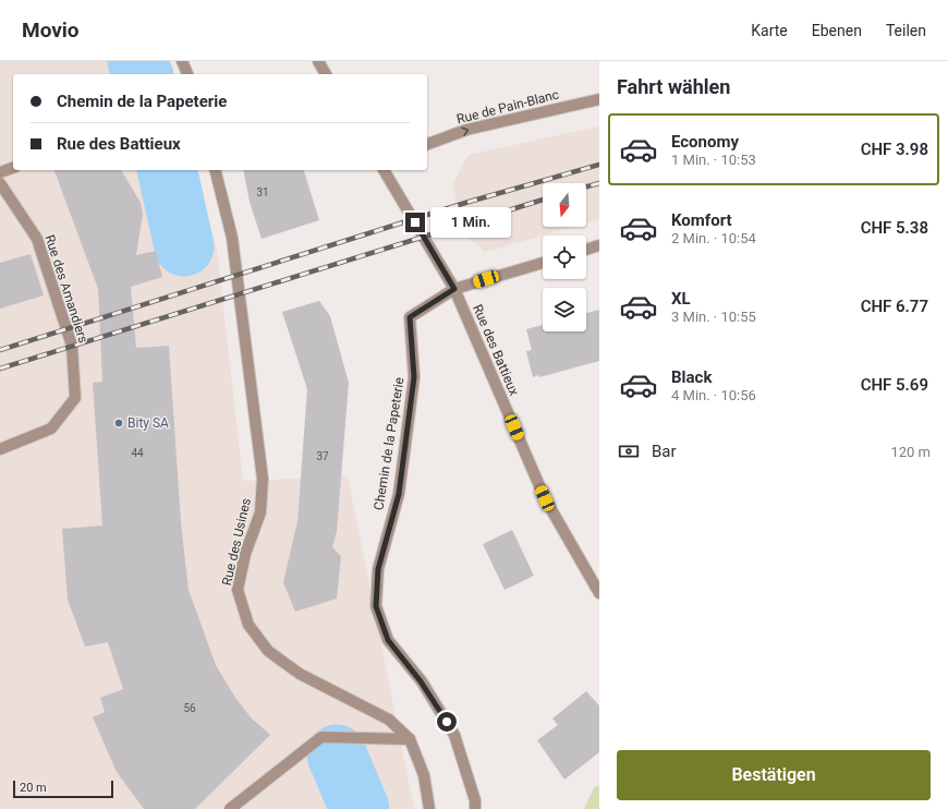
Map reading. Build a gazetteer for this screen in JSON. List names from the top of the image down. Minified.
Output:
{"streets":{"street":["Rue de Pain-Blanc","Rue des Amandiers","Rue des Battieux","Chemin de la Papeterie","Rue des Usines"]},"crossings":[["Rue des Battieux","Chemin de la Papeterie"]],"one_way":["Rue de Pain-Blanc"],"places":["Bity SA"],"house_numbers":["31","44","37","56"],"scale_bar":"20 m","north":"bottom","page":{"header":"Movio","nav":["Karte","Ebenen","Teilen"],"heading":"Fahrt wählen","banner":["Chemin de la Papeterie","Rue des Battieux"],"list":[{"name":"Economy","note":"1 Min. · 10:53","value":"CHF 3.98"},{"name":"Komfort","note":"2 Min. · 10:54","value":"CHF 5.38"},{"name":"XL","note":"3 Min. · 10:55","value":"CHF 6.77"},{"name":"Black","note":"4 Min. · 10:56","value":"CHF 5.69"}],"bubble":"1 Min.","pay":["Bar","120 m"],"buttons":"Bestätigen","scale":"20 m"}}
